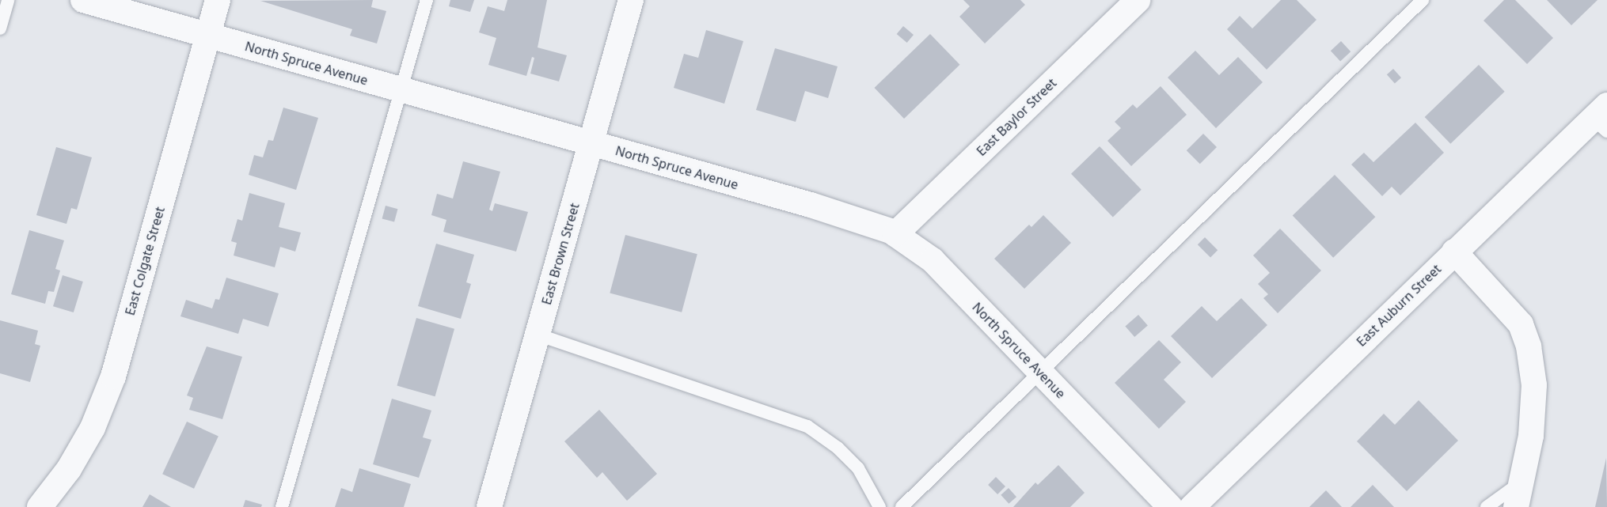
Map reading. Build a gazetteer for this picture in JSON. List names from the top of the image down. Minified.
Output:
{"streets":{"street":["North Spruce Avenue","East Baylor Street","East Brown Street","East Colgate Street","East Auburn Street"]},"crossings":[["North Spruce Avenue","East Baylor Street"],["North Spruce Avenue","East Brown Street"],["North Spruce Avenue","East Colgate Street"]]}
